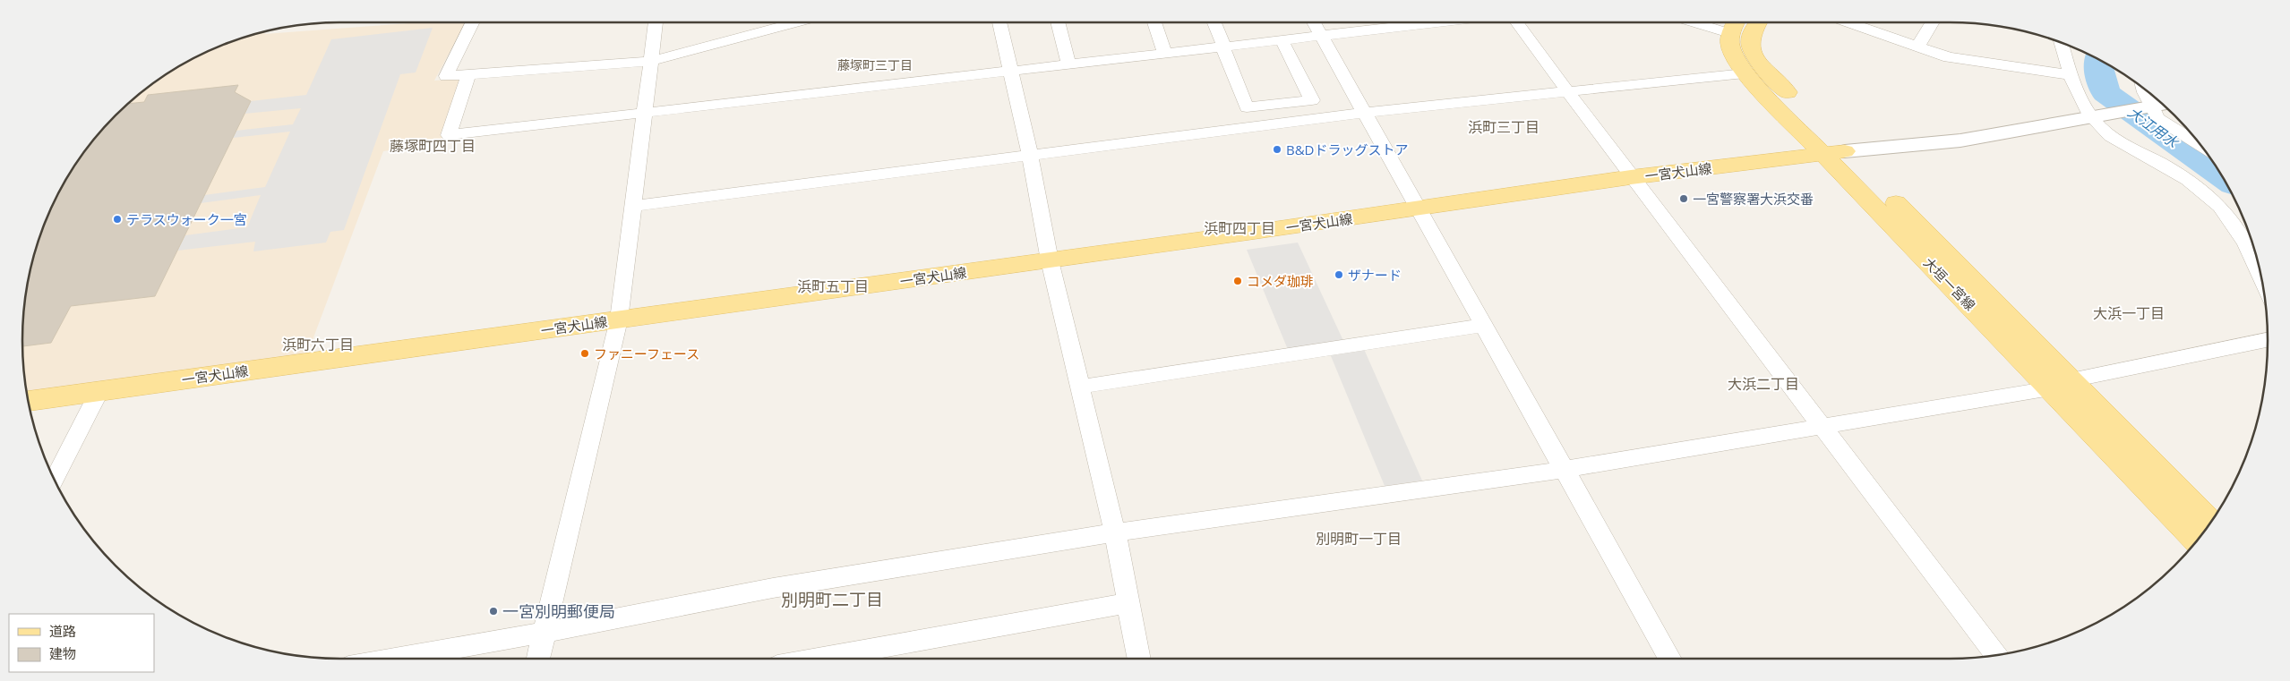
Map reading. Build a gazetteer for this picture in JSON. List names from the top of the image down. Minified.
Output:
{"streets":{"main road":["一宮犬山線","大垣一宮線"]},"crossings":[["一宮犬山線","大垣一宮線"]],"districts":["藤塚町三丁目","浜町三丁目","藤塚町四丁目","浜町四丁目","浜町五丁目","大浜一丁目","浜町六丁目","大浜二丁目","別明町一丁目","別明町二丁目"],"water":["大江用水"],"places":["B&Dドラッグストア","一宮警察署大浜交番","テラスウォーク一宮","ザナード","コメダ珈琲","ファニーフェース","一宮別明郵便局"],"legend":["道路","建物"]}
